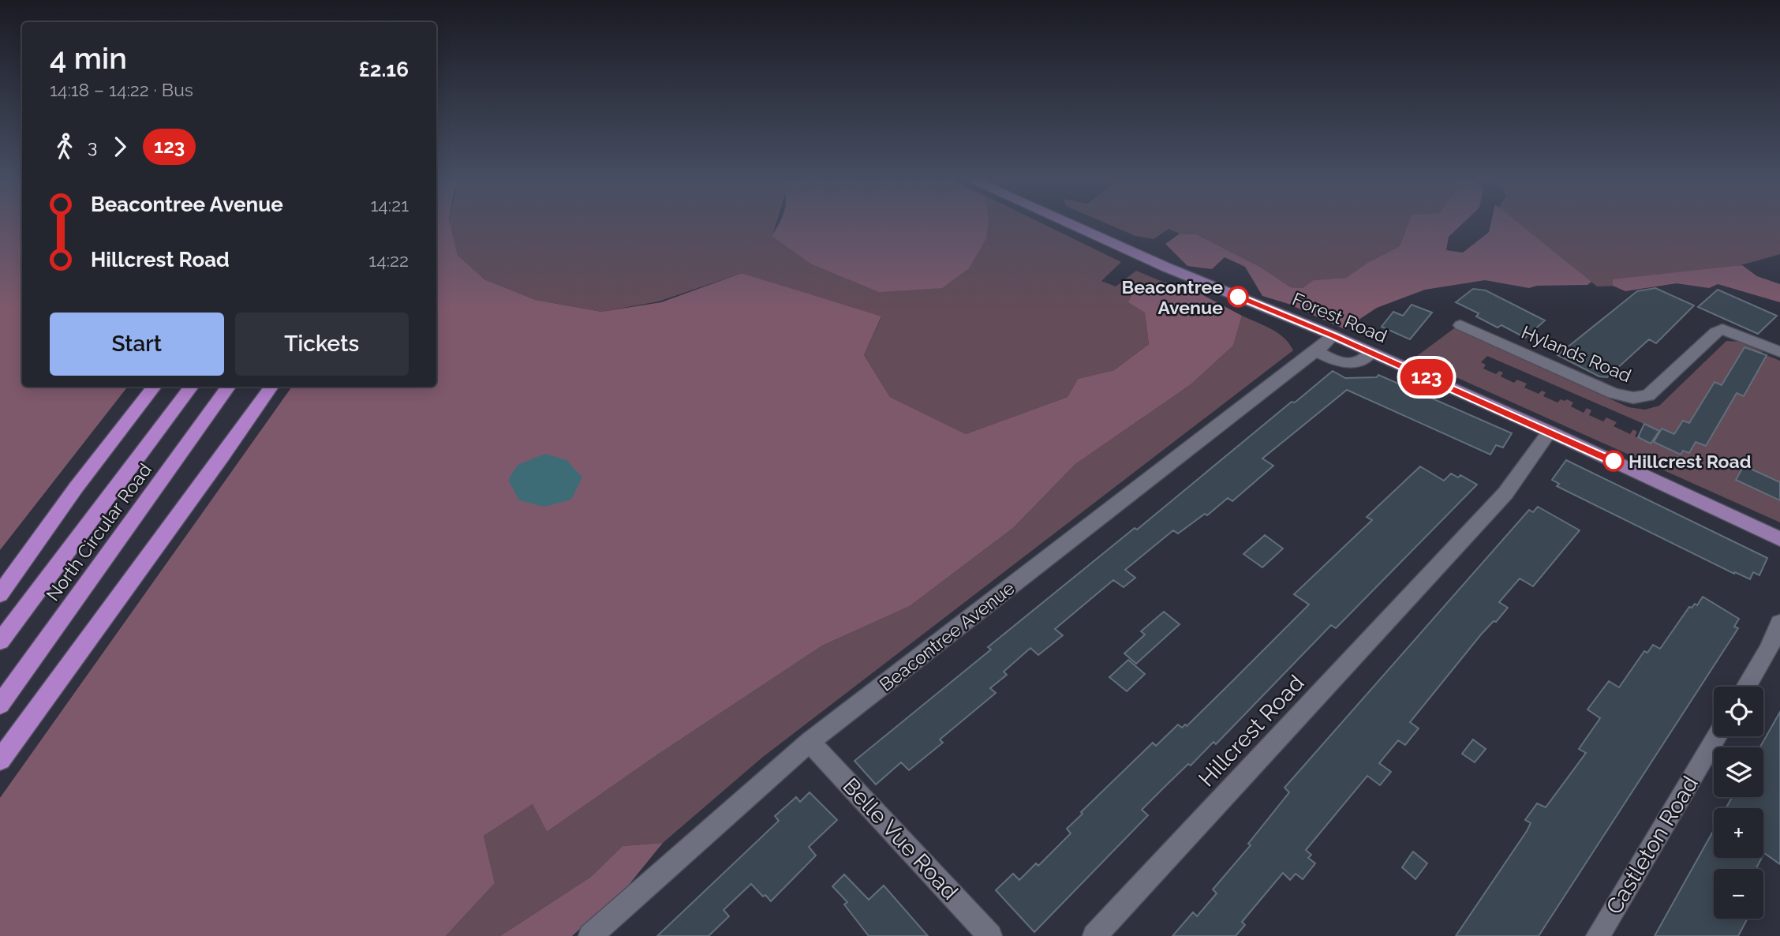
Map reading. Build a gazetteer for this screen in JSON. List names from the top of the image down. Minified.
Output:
{"streets":{"highway":["North Circular Road"],"main road":["Forest Road"],"street":["Hylands Road","Beacontree Avenue","Hillcrest Road","Belle Vue Road","Castleton Road"]},"crossings":[["Forest Road","Beacontree Avenue"],["Forest Road","Hillcrest Road"],["Beacontree Avenue","Belle Vue Road"]],"places":["Beacontree Avenue","Hillcrest Road"],"lines":["bus line 123"],"page":{"on_map":"123","heading":["4 min","14:18 – 14:22 · Bus","£2.16"],"legs":["3","123"],"list":[{"name":"Beacontree Avenue","value":"14:21"},{"name":"Hillcrest Road","value":"14:22"}],"buttons":["Start","Tickets"],"map_buttons":["+","−"]}}
